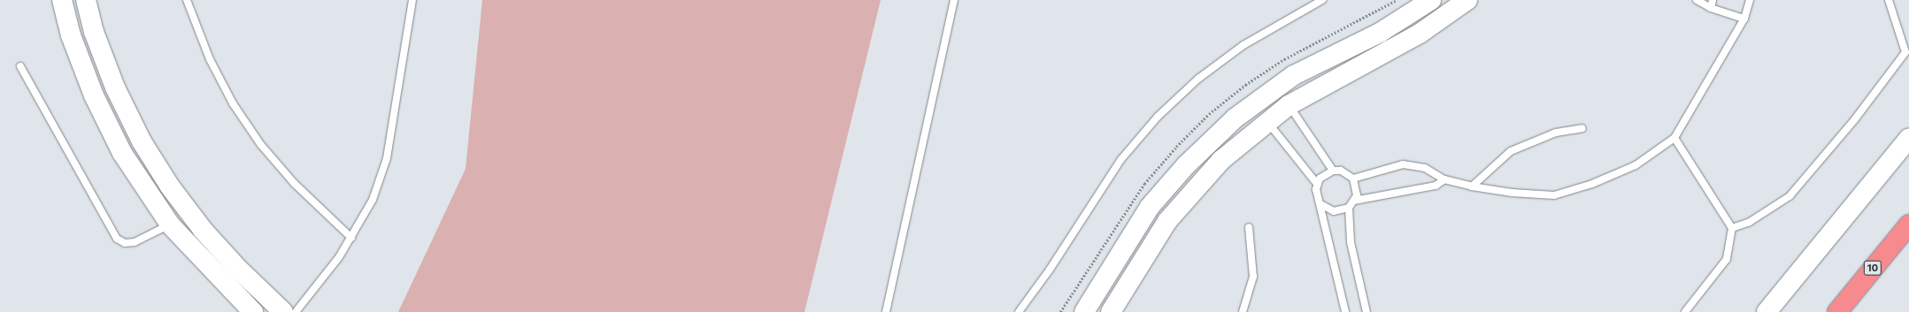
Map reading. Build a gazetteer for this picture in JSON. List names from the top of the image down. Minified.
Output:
{"streets":{"highway":["10"]}}
